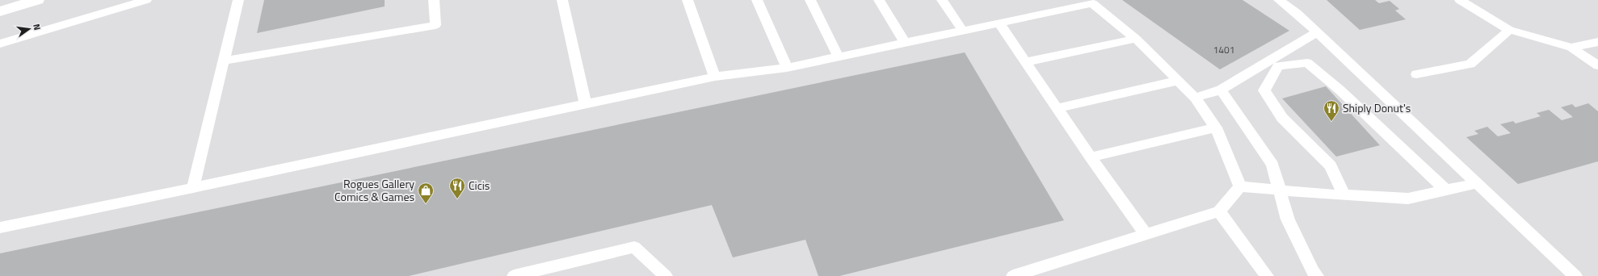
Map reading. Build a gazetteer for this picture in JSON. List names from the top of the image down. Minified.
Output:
{"places":{"restaurant":["Shiply Donut's","Cicis"],"shop":["Rogues Gallery Comics & Games"]},"house_numbers":["1401"],"north":"right"}
